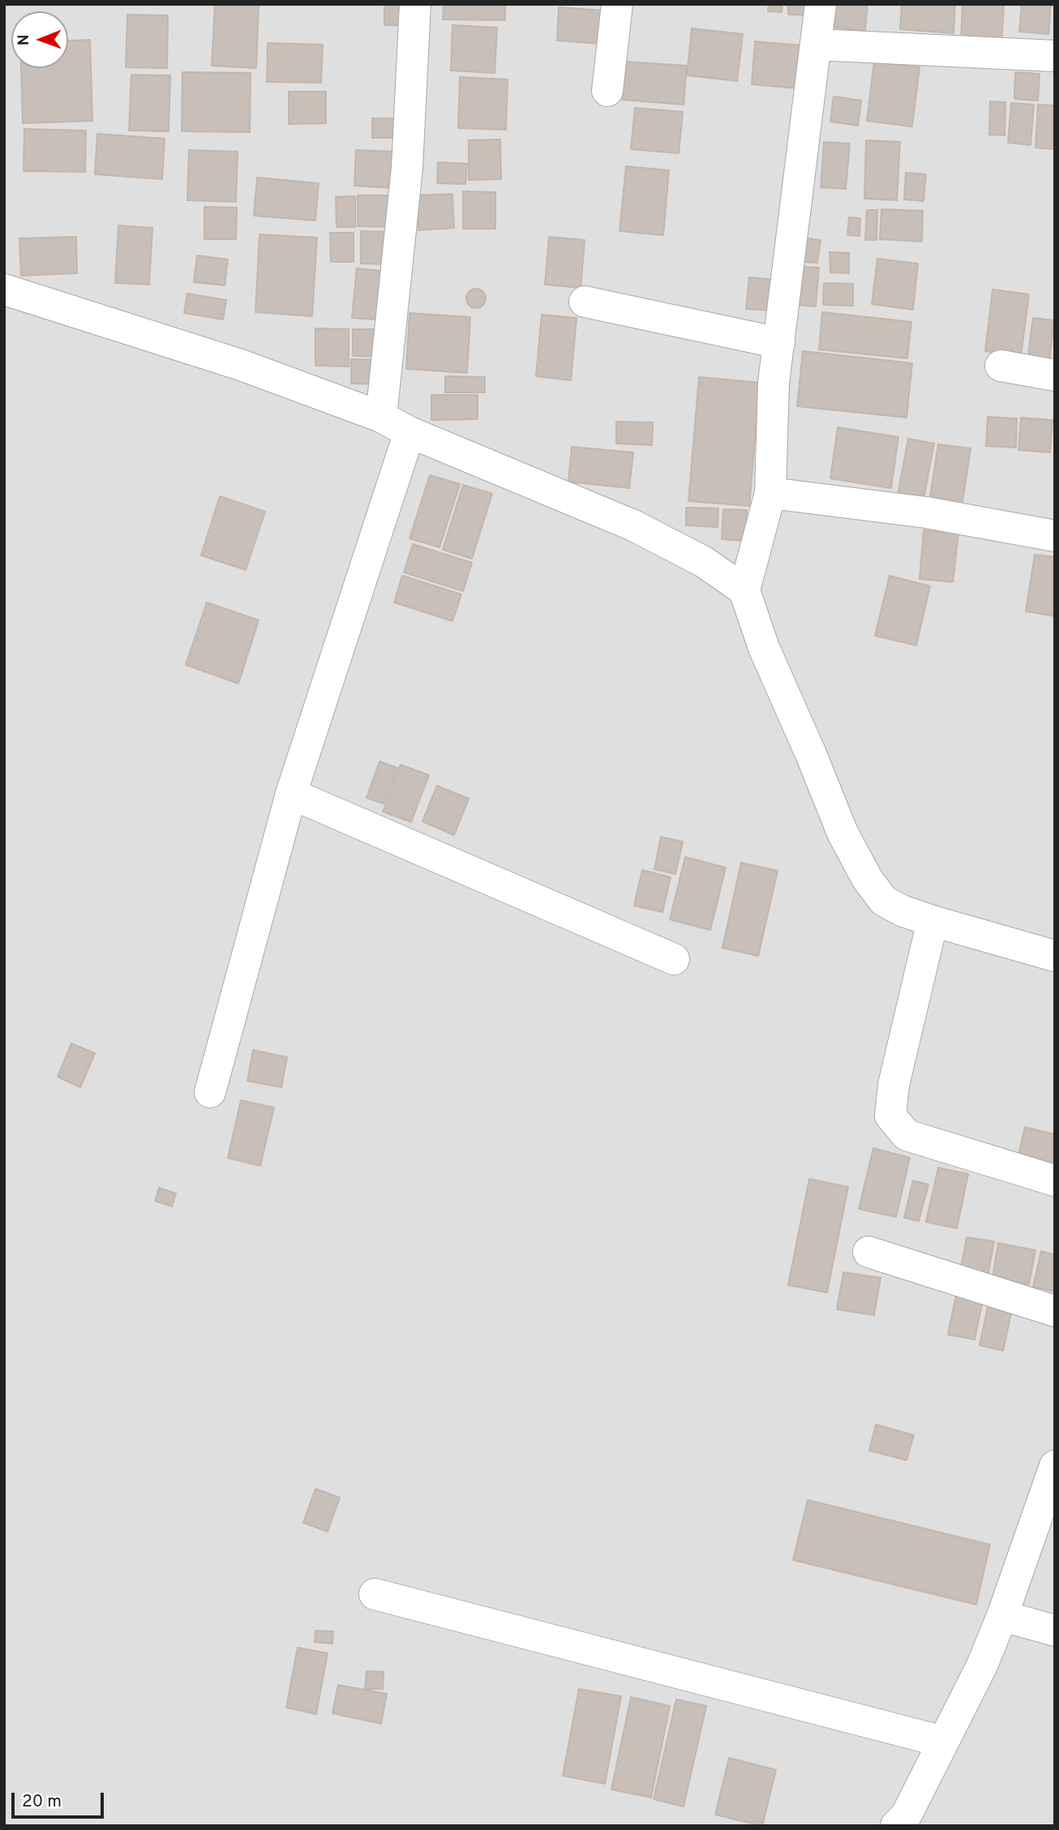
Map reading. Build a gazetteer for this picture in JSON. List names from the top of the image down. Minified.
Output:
{"scale_bar":"20 m","north":"left"}
